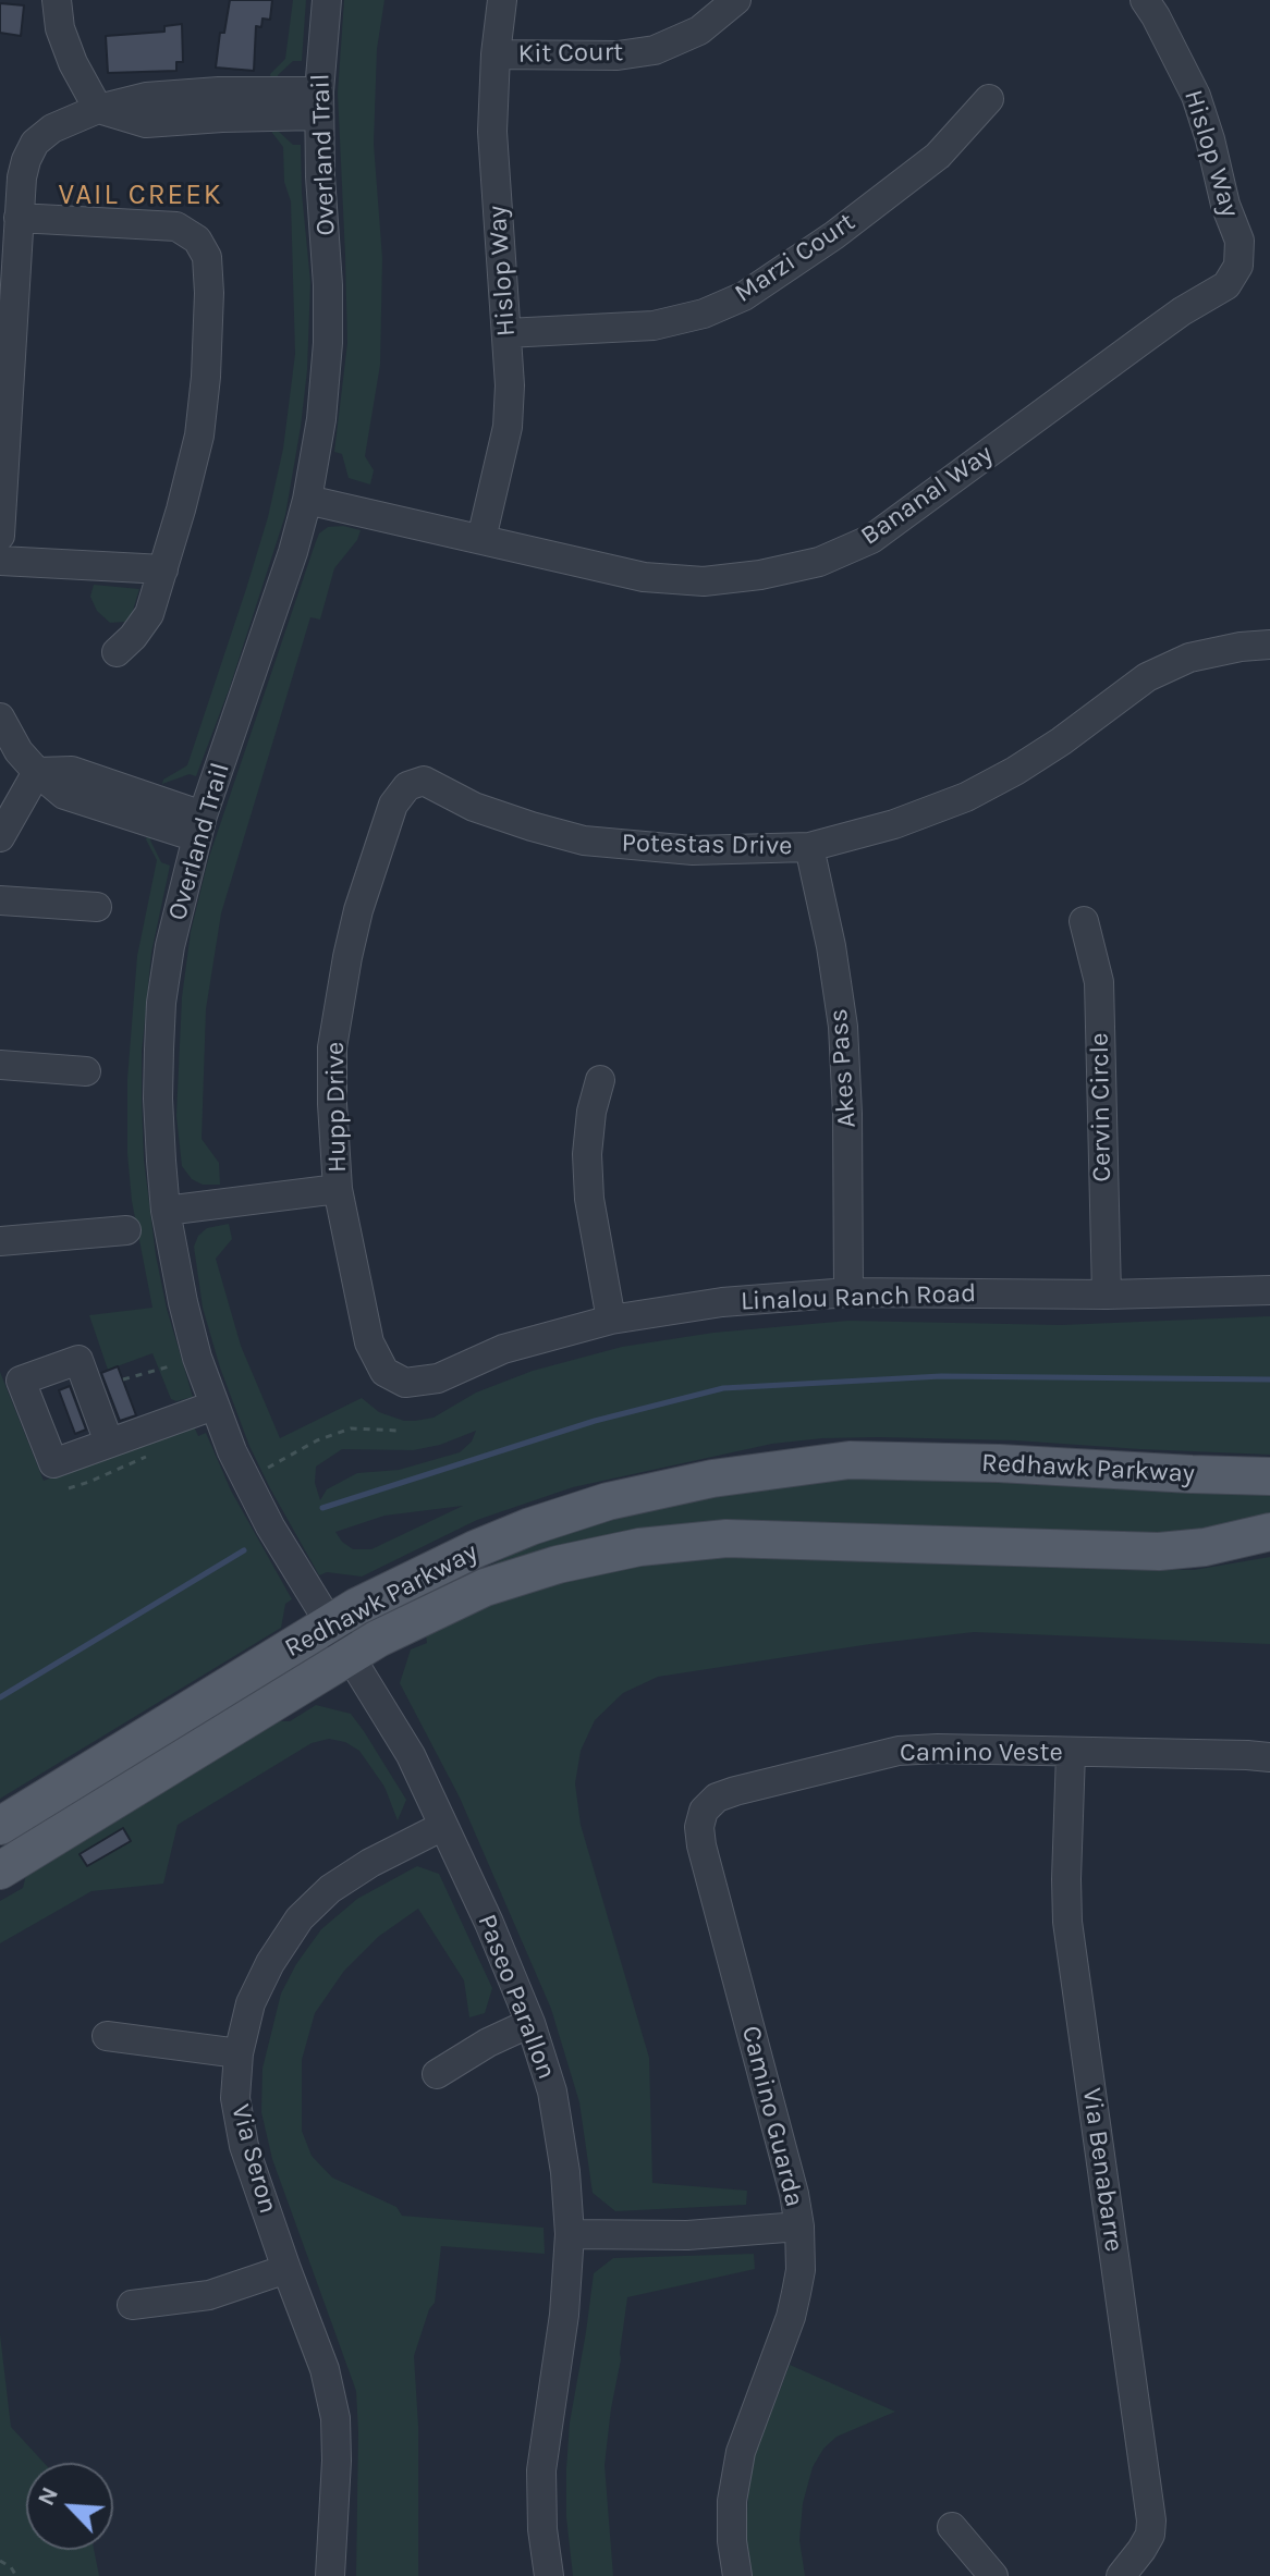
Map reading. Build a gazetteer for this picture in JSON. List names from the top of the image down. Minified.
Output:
{"streets":{"main road":["Redhawk Parkway"],"street":["Kit Court","Hislop Way","Overland Trail","Marzi Court","Bananal Way","Potestas Drive","Akes Pass","Hupp Drive","Cervin Circle","Linalou Ranch Road","Camino Veste","Paseo Parallon","Camino Guarda","Via Seron","Via Benabarre"]},"crossings":[["Kit Court","Hislop Way"],["Hislop Way","Marzi Court"],["Hislop Way","Bananal Way"],["Overland Trail","Bananal Way"],["Overland Trail","Redhawk Parkway"],["Overland Trail","Paseo Parallon"],["Potestas Drive","Akes Pass"],["Potestas Drive","Hupp Drive"],["Akes Pass","Linalou Ranch Road"],["Hupp Drive","Linalou Ranch Road"],["Cervin Circle","Linalou Ranch Road"],["Redhawk Parkway","Paseo Parallon"],["Camino Veste","Camino Guarda"],["Camino Veste","Via Benabarre"],["Paseo Parallon","Via Seron"]],"districts":["VAIL CREEK"],"north":"top left"}
